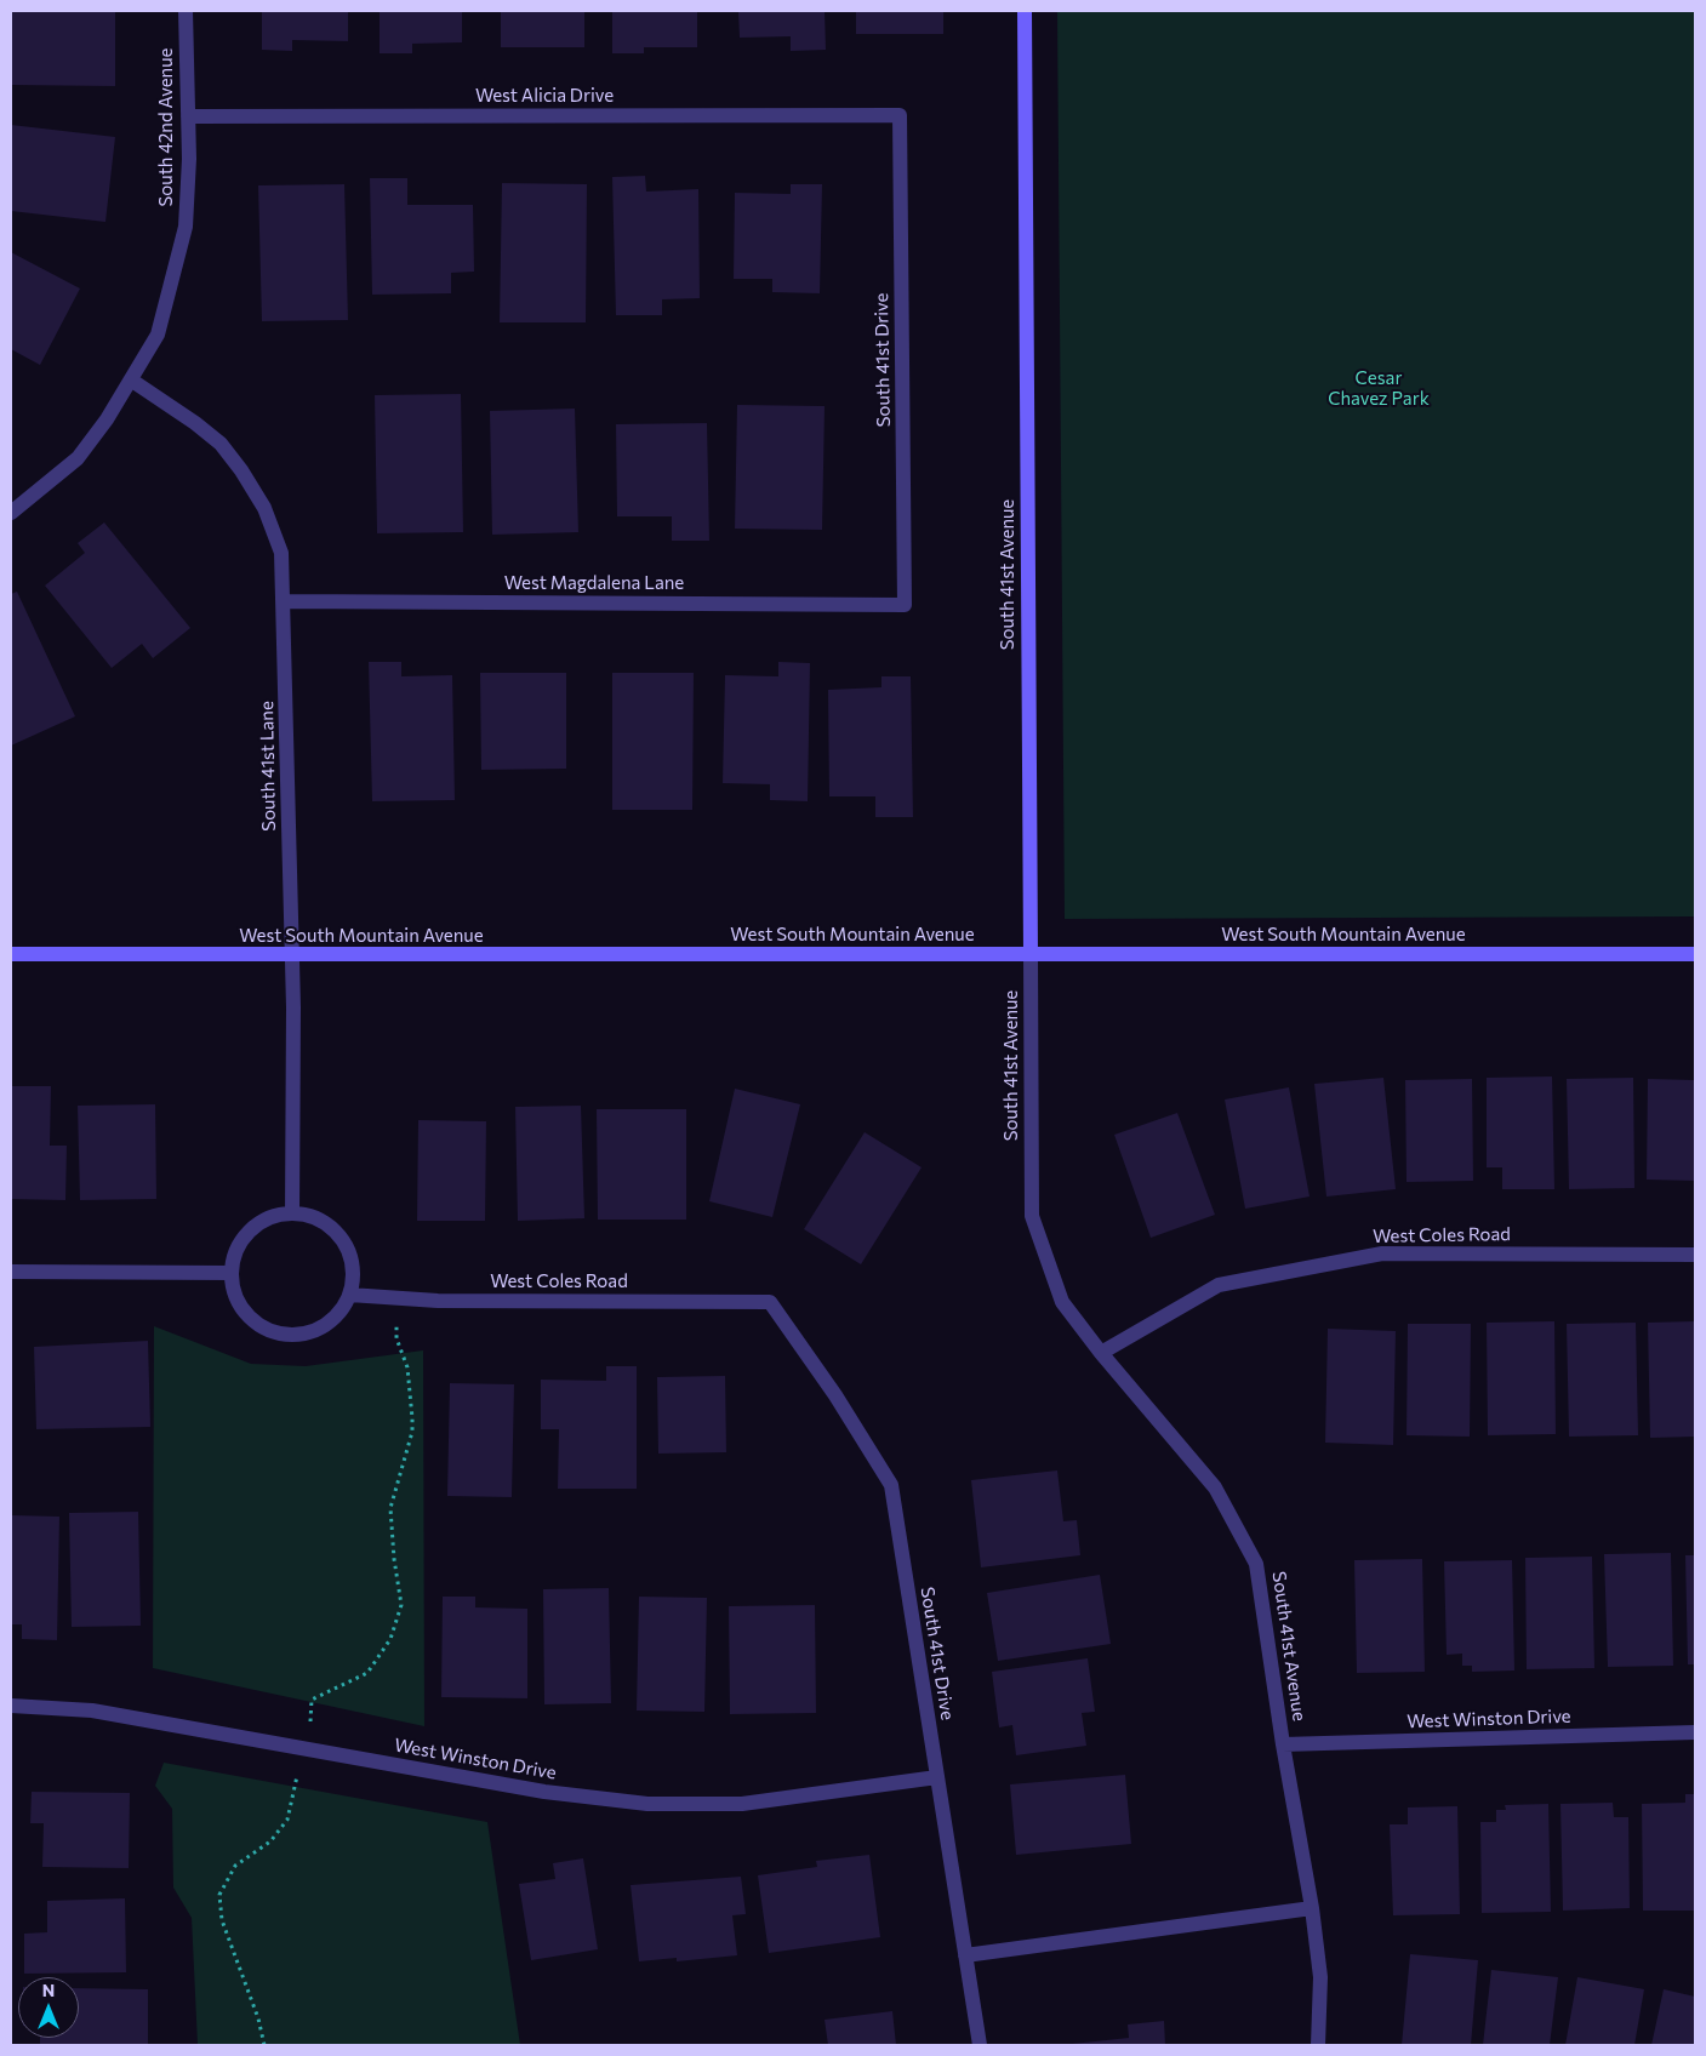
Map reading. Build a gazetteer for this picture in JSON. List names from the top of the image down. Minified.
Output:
{"streets":{"street":["West Alicia Drive","South 42nd Avenue","South 41st Drive","South 41st Avenue","West Magdalena Lane","South 41st Lane","West South Mountain Avenue","West Coles Road","West Winston Drive"]},"crossings":[["West Alicia Drive","South 42nd Avenue"],["West Alicia Drive","South 41st Drive"],["South 42nd Avenue","South 41st Lane"],["South 41st Drive","West Magdalena Lane"],["South 41st Drive","West Coles Road"],["South 41st Drive","West Winston Drive"],["South 41st Avenue","West South Mountain Avenue"],["South 41st Avenue","West Coles Road"],["South 41st Avenue","West Winston Drive"],["West Magdalena Lane","South 41st Lane"],["South 41st Lane","West South Mountain Avenue"],["South 41st Lane","West Coles Road"]],"parks":["Cesar Chavez Park"],"north":"top"}
